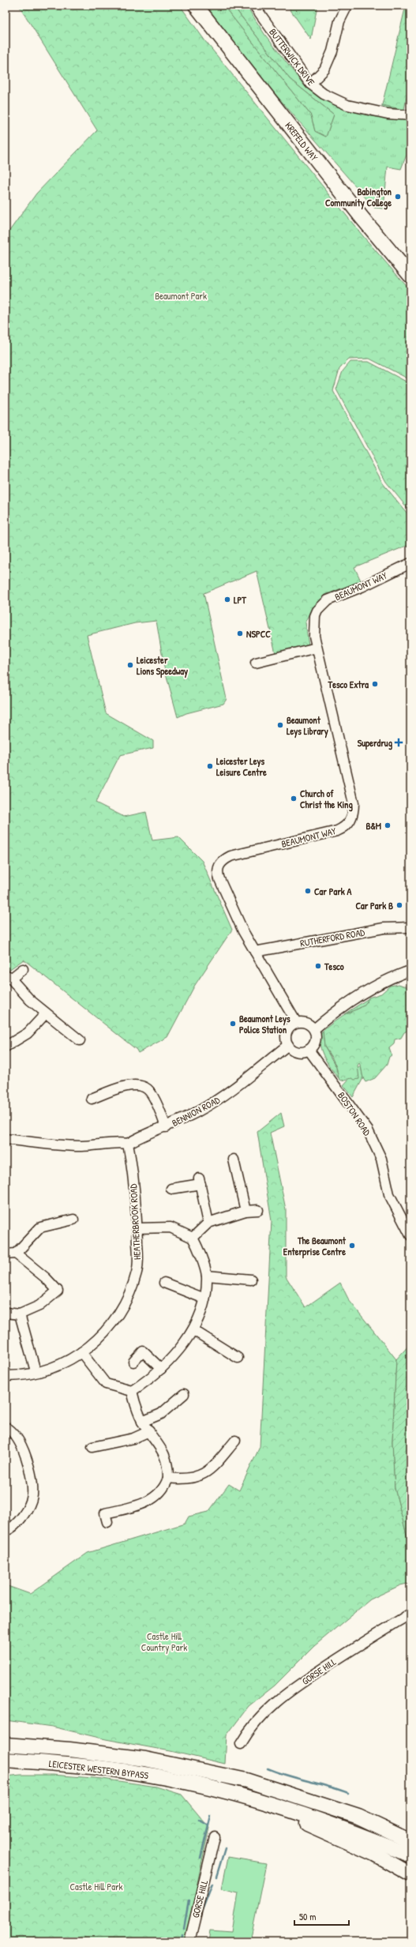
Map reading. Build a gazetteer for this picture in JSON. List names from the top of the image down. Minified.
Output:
{"streets":{"highway":["KREFELD WAY","LEICESTER WESTERN BYPASS"],"street":["BUTTERWICK DRIVE","BEAUMONT WAY","RUTHERFORD ROAD","BENNION ROAD","BOSTON ROAD","HEATHERBROOK ROAD","GORSE HILL"]},"crossings":[["BEAUMONT WAY","RUTHERFORD ROAD"],["BEAUMONT WAY","BENNION ROAD"],["BEAUMONT WAY","BOSTON ROAD"],["BENNION ROAD","BOSTON ROAD"],["BENNION ROAD","HEATHERBROOK ROAD"]],"parks":["Beaumont Park","Castle Hill Country Park","Castle Hill Park"],"places":{"other":["Babington Community College","LPT","NSPCC","Leicester Lions Speedway","Tesco Extra","Beaumont Leys Library","Leicester Leys Leisure Centre","Church of Christ the King","B&M","Car Park A","Car Park B","Tesco","Beaumont Leys Police Station","The Beaumont Enterprise Centre"],"health":["Superdrug"]},"scale_bar":"50 m"}
